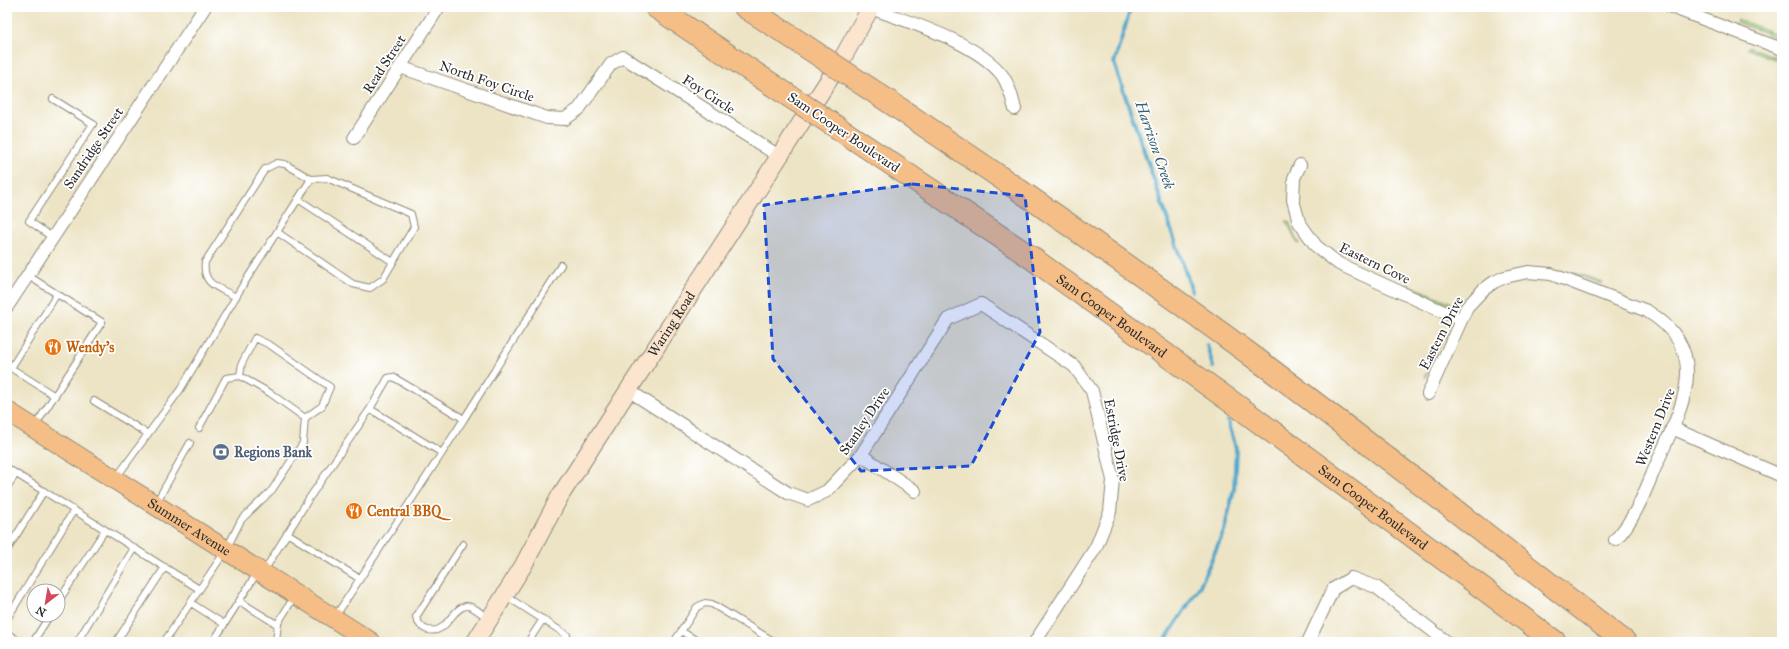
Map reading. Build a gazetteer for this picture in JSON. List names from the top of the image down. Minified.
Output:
{"streets":{"highway":["Sam Cooper Boulevard"],"main road":["Waring Road","Summer Avenue"],"street":["Read Street","North Foy Circle","Foy Circle","Sandridge Street","Eastern Cove","Eastern Drive","Stanley Drive","Western Drive","Estridge Drive"]},"crossings":[["Read Street","North Foy Circle"],["North Foy Circle","Foy Circle"],["Foy Circle","Waring Road"],["Eastern Cove","Eastern Drive"],["Waring Road","Stanley Drive"],["Eastern Drive","Western Drive"],["Stanley Drive","Estridge Drive"]],"water":["Harrison Creek"],"places":{"restaurant":["Wendy's","Central BBQ"],"bank":["Regions Bank"]},"north":"bottom left"}
